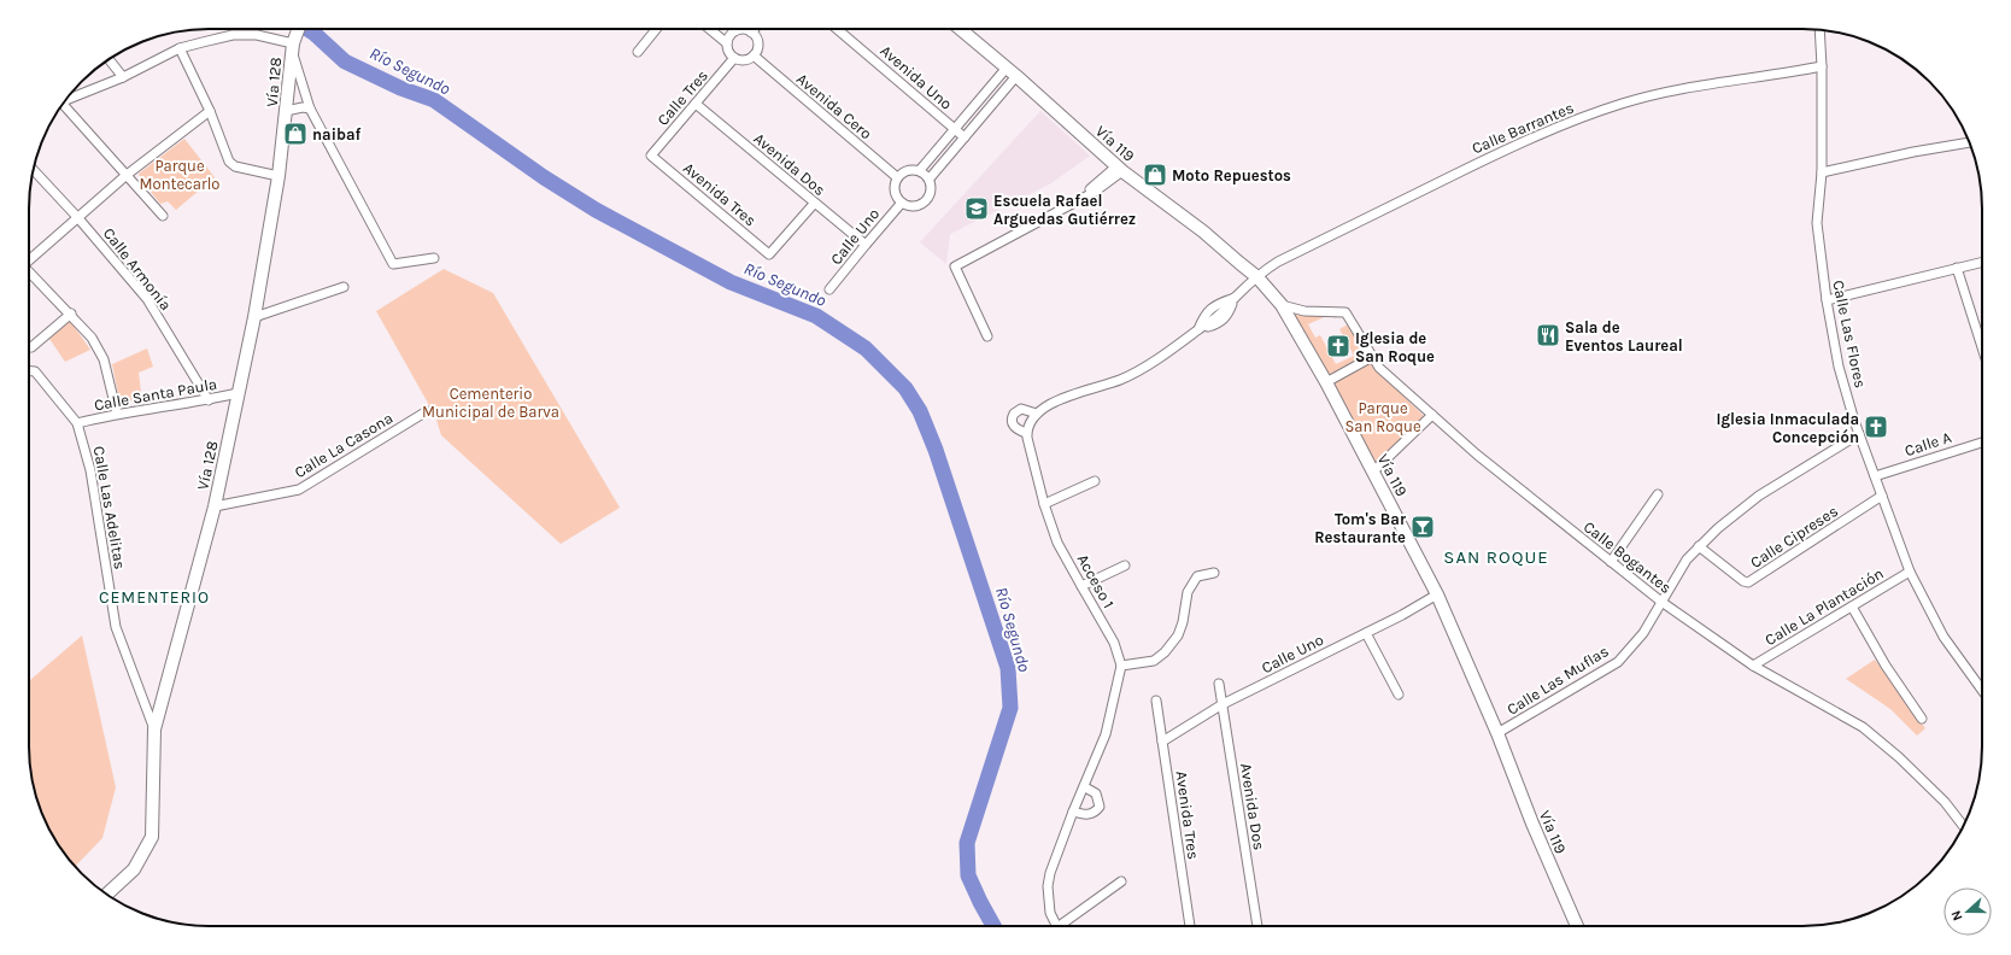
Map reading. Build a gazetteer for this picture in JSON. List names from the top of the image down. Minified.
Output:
{"streets":{"main road":["Vía 128","Vía 119"],"street":["Avenida Uno","Calle Tres","Avenida Cero","Calle Barrantes","Avenida Dos","Avenida Tres","Calle Uno","Calle Armonía","Calle Las Flores","Calle Santa Paula","Calle A","Calle La Casona","Calle Las Adelitas","Calle Cipreses","Calle Bogantes","Acceso 1","Calle La Plantación","Calle Las Muflas"]},"crossings":[["Vía 128","Calle Santa Paula"],["Vía 128","Calle La Casona"],["Vía 128","Calle Las Adelitas"],["Calle Tres","Avenida Cero"],["Calle Tres","Avenida Dos"],["Calle Tres","Avenida Tres"],["Avenida Cero","Calle Uno"],["Calle Barrantes","Vía 119"],["Calle Barrantes","Calle Las Flores"],["Vía 119","Calle Uno"],["Vía 119","Calle Bogantes"],["Vía 119","Calle Las Muflas"],["Avenida Dos","Avenida Tres"],["Avenida Dos","Calle Uno"],["Avenida Tres","Calle Uno"],["Calle Armonía","Calle Santa Paula"],["Calle Las Flores","Calle A"],["Calle Las Flores","Calle Cipreses"],["Calle Las Flores","Calle La Plantación"],["Calle Las Flores","Calle Las Muflas"],["Calle Santa Paula","Calle Las Adelitas"],["Calle Cipreses","Calle Las Muflas"],["Calle Bogantes","Calle La Plantación"],["Calle Bogantes","Calle Las Muflas"]],"districts":["SAN ROQUE","CEMENTERIO"],"water":["Río Segundo"],"parks":["Parque Montecarlo","Cementerio Municipal de Barva","Parque San Roque"],"places":{"shop":["naibaf","Moto Repuestos"],"school or university":["Escuela Rafael Arguedas Gutiérrez"],"restaurant":["Sala de Eventos Laureal"],"church":["Iglesia de San Roque","Iglesia Inmaculada Concepción"],"bar":["Tom's Bar Restaurante"]},"north":"left"}
